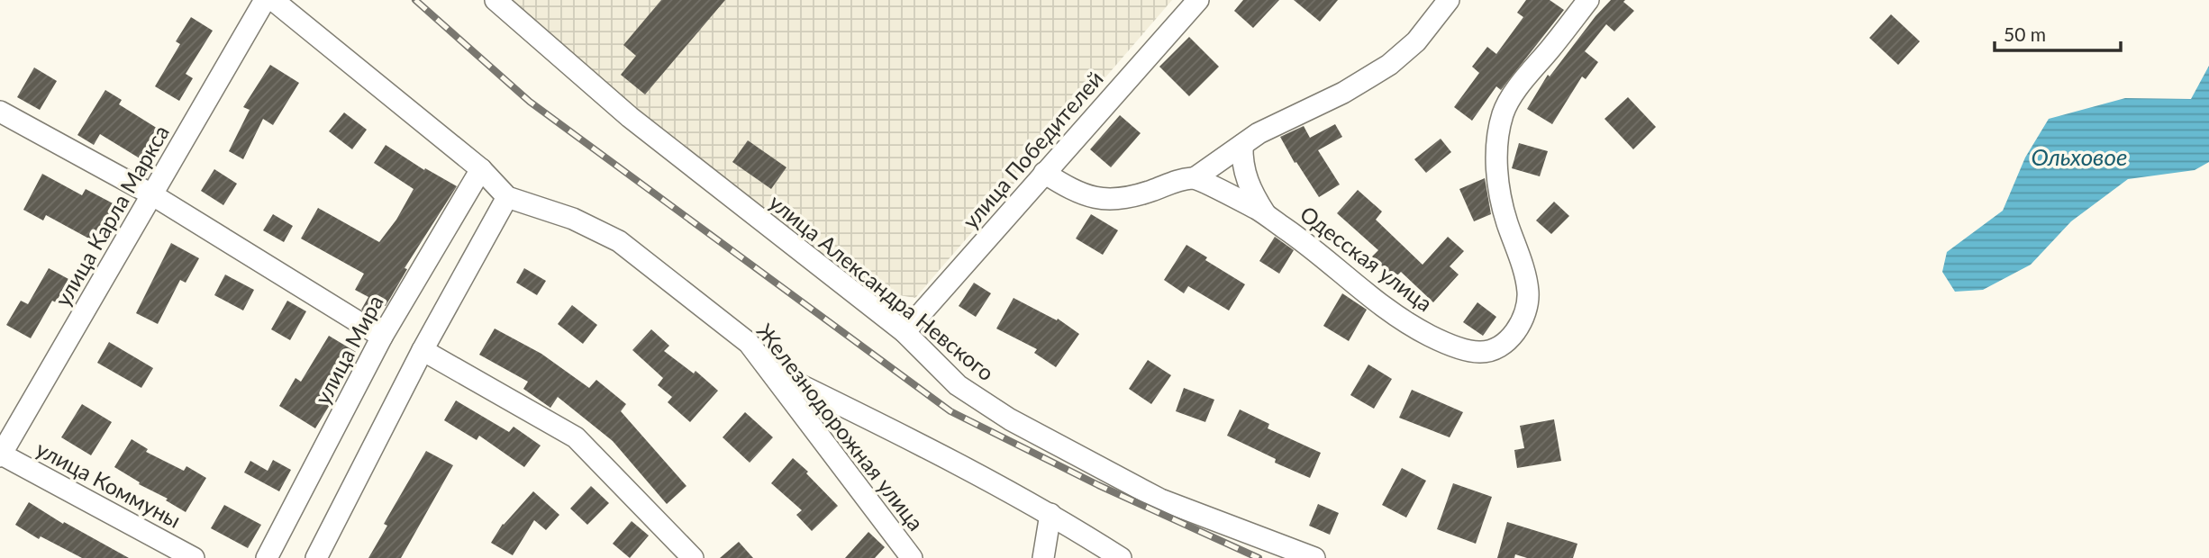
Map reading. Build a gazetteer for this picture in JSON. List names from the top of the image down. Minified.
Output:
{"streets":{"street":["улица Победителей","улица Карла Маркса","Одесская улица","улица Александра Невского","улица Мира","Железнодорожная улица","улица Коммуны"]},"crossings":[["улица Победителей","улица Александра Невского"],["улица Карла Маркса","улица Коммуны"],["улица Мира","Железнодорожная улица"]],"water":["Ольховое"],"scale_bar":"50 m"}
